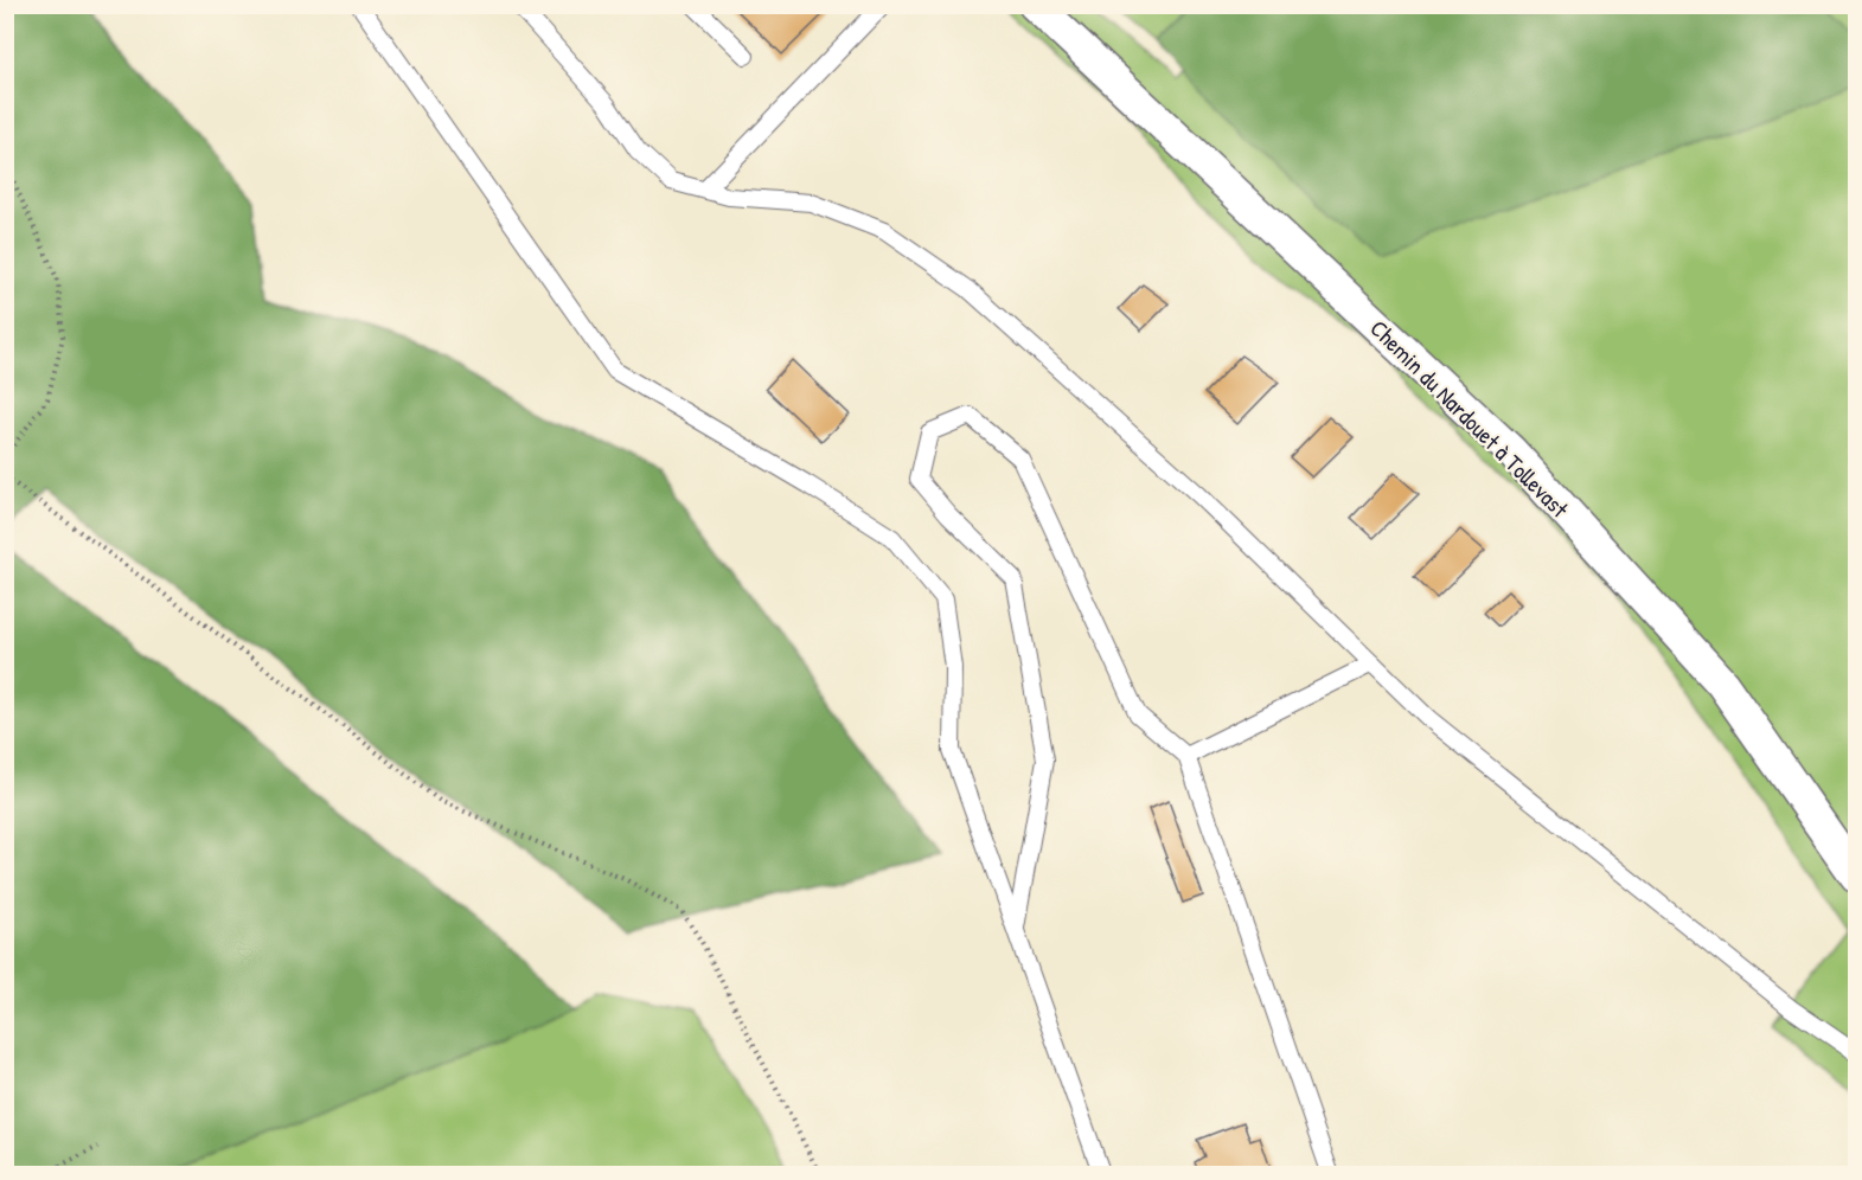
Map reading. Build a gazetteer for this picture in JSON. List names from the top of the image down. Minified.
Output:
{"streets":{"street":["Chemin du Nardouet à Tollevast"]}}
